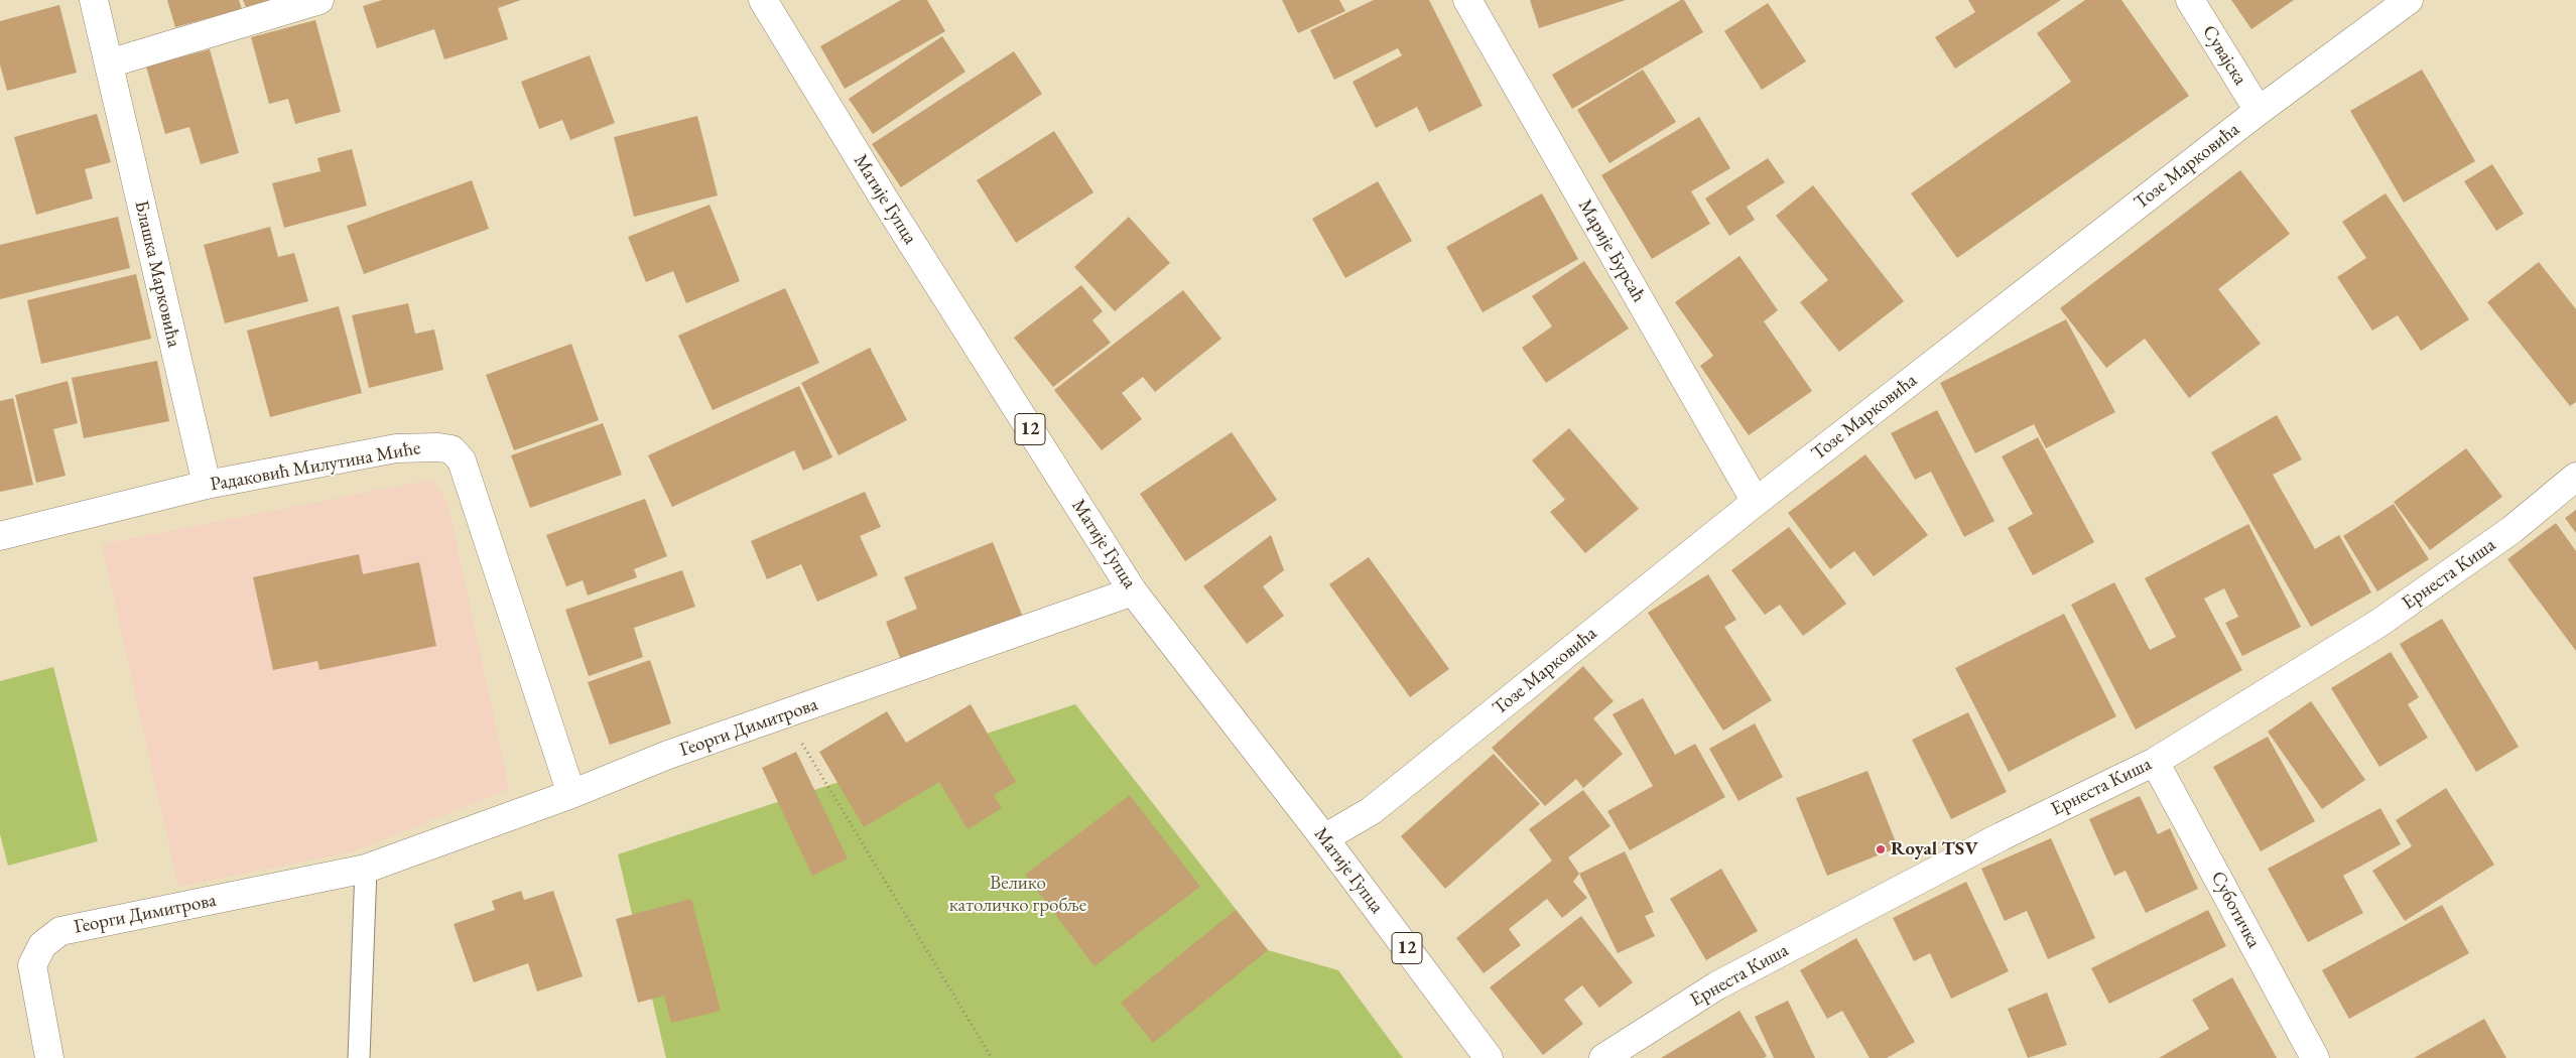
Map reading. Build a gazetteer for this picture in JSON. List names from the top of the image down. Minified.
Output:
{"streets":{"street":["Сувајска","Тозе Марковића","Матије Гупца","Марије Бурсаћ","Блашка Марковића","12","Радаковић Милутина Миће","Ернеста Киша","Георги Димитрова","Суботичка"]},"crossings":[["Сувајска","Тозе Марковића"],["Тозе Марковића","Матије Гупца"],["Тозе Марковића","Марије Бурсаћ"],["Матије Гупца","Георги Димитрова"],["Блашка Марковића","Радаковић Милутина Миће"],["Радаковић Милутина Миће","Георги Димитрова"],["Ернеста Киша","Суботичка"]],"parks":["Велико католичко гробље"],"places":["Royal TSV"]}
